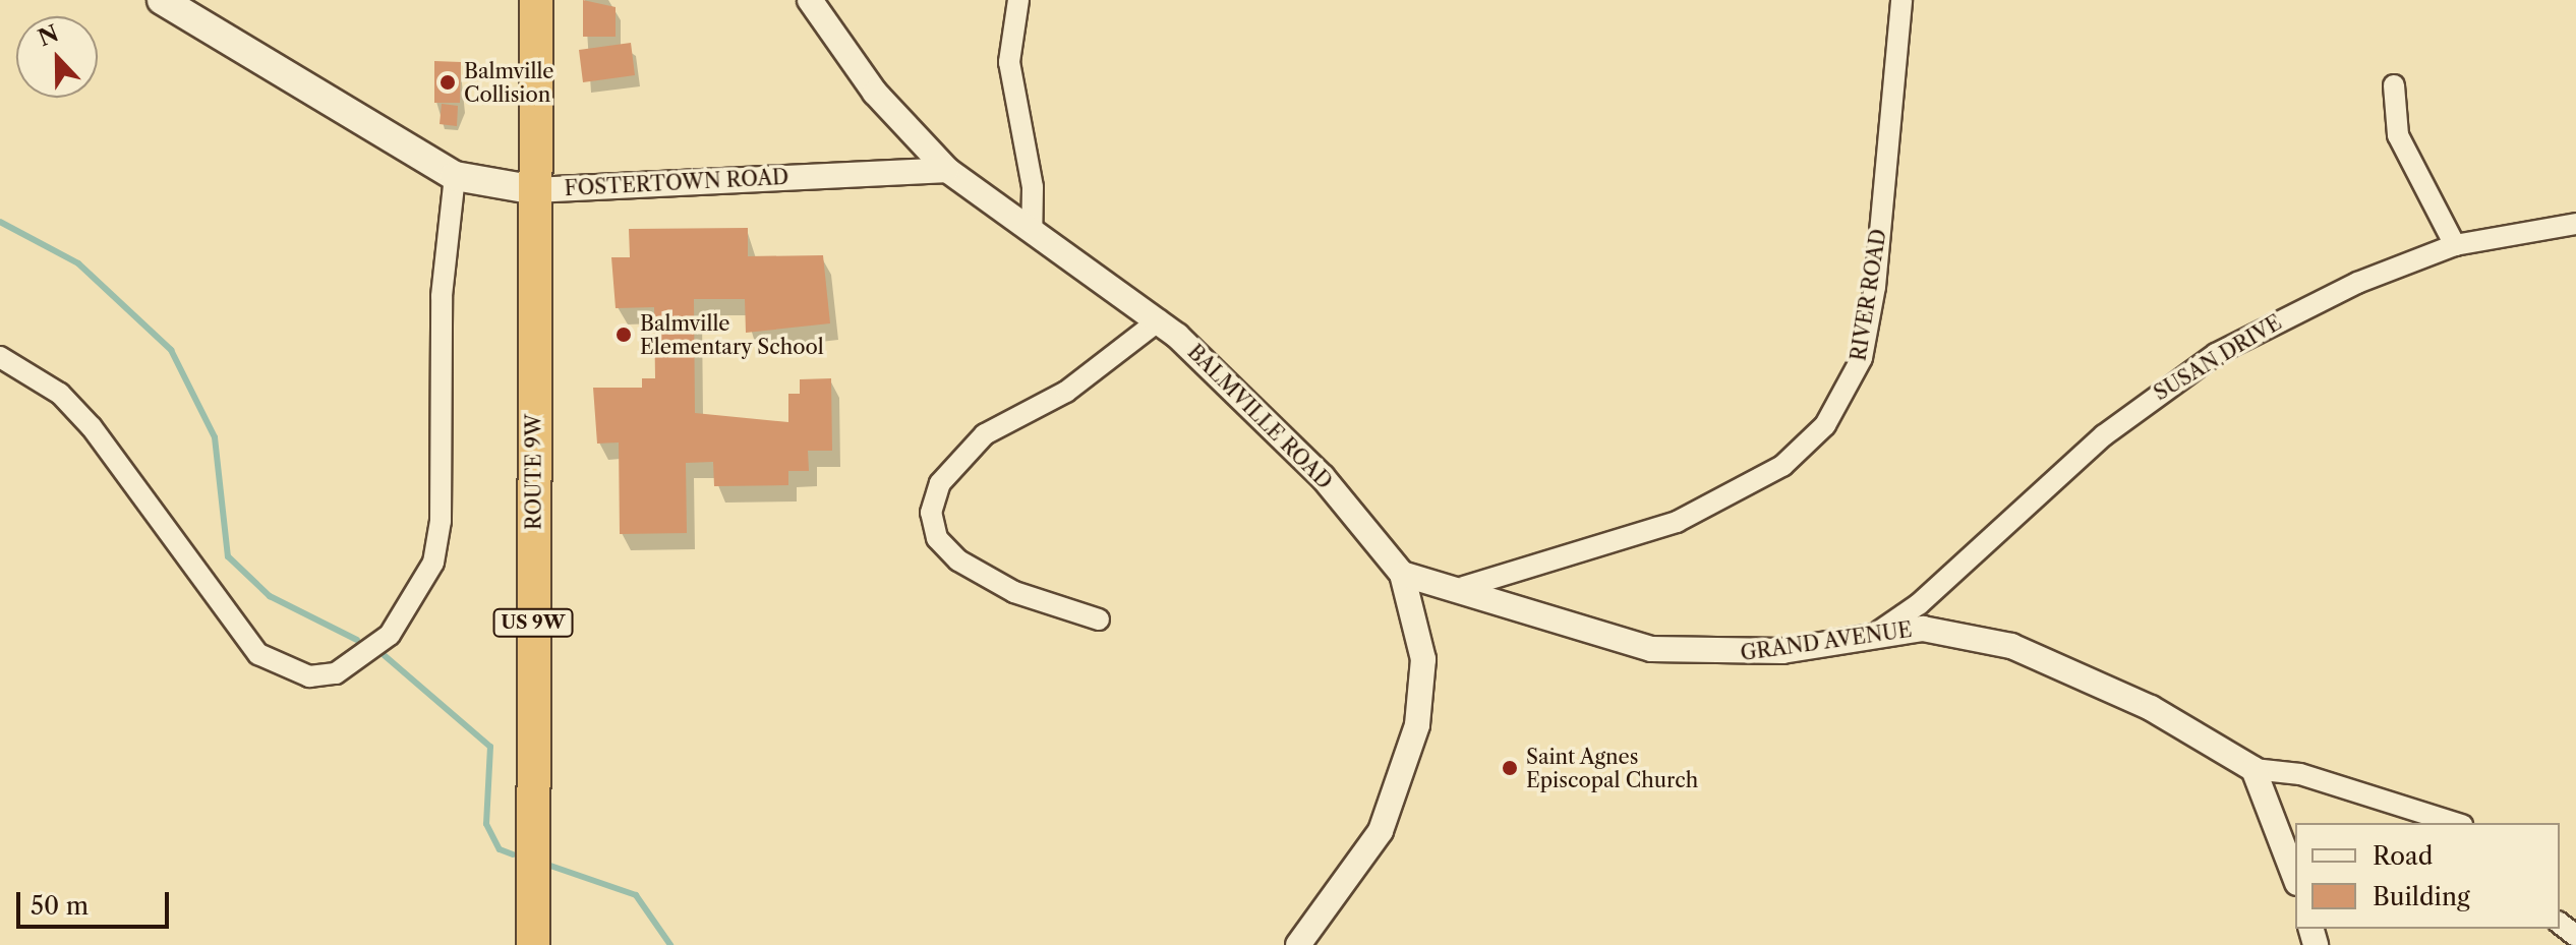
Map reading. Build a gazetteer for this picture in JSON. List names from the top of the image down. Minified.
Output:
{"streets":{"highway":["ROUTE 9W","US 9W"],"main road":["FOSTERTOWN ROAD"],"street":["RIVER ROAD","SUSAN DRIVE","BALMVILLE ROAD","GRAND AVENUE"]},"crossings":[["FOSTERTOWN ROAD","BALMVILLE ROAD"],["FOSTERTOWN ROAD","ROUTE 9W"],["RIVER ROAD","GRAND AVENUE"],["SUSAN DRIVE","GRAND AVENUE"],["BALMVILLE ROAD","GRAND AVENUE"]],"places":["Balmville Collision","Balmville Elementary School","Saint Agnes Episcopal Church"],"legend":["Road","Building"],"scale_bar":"50 m","north":"top"}
